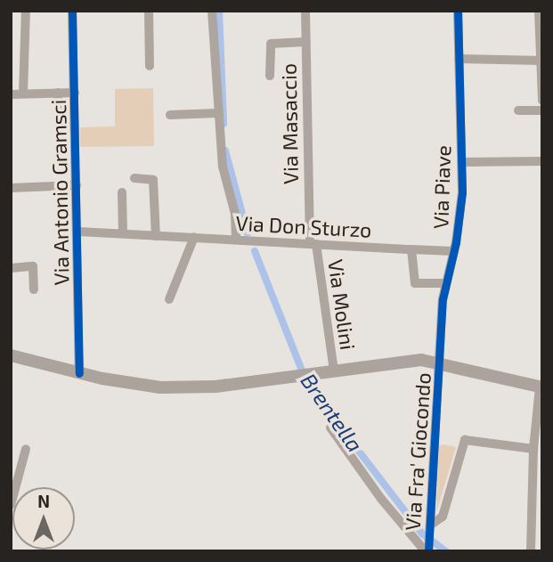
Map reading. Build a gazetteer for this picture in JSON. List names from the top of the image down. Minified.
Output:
{"streets":{"street":["Via Masaccio","Via Piave","Via Antonio Gramsci","Via Don Sturzo","Via Molini","Via Fra' Giocondo"]},"crossings":[["Via Masaccio","Via Don Sturzo"],["Via Masaccio","Via Molini"],["Via Piave","Via Don Sturzo"],["Via Piave","Via Fra' Giocondo"],["Via Antonio Gramsci","Via Don Sturzo"],["Via Don Sturzo","Via Molini"]],"water":["Brentella"],"north":"top"}
